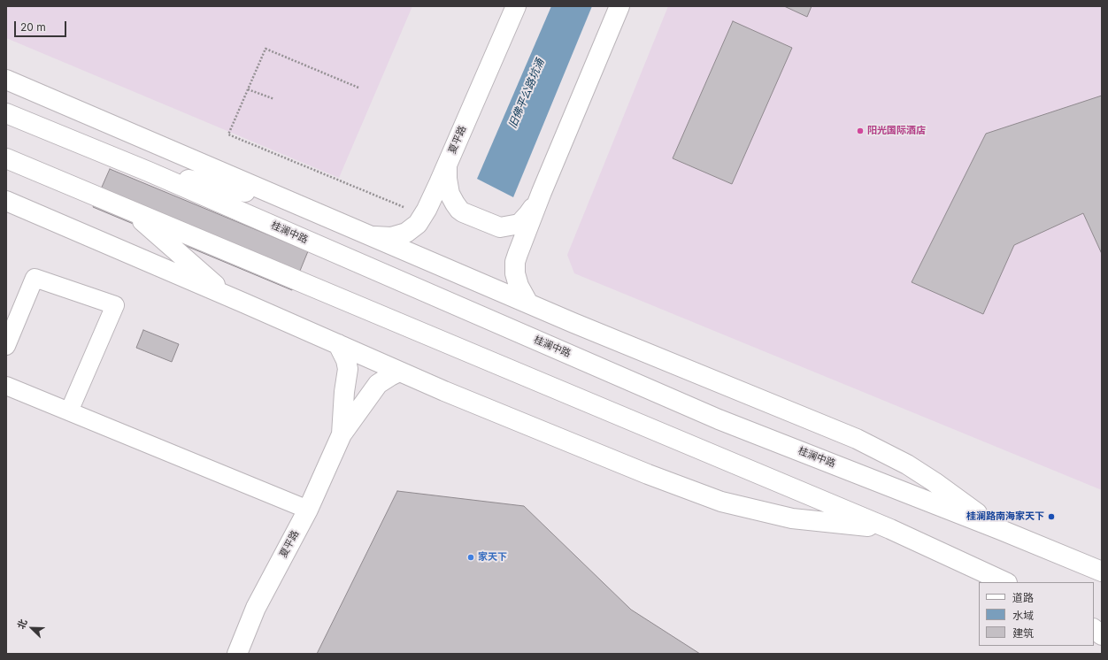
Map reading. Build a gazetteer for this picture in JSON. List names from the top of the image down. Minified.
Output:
{"streets":{"main road":["夏平路","桂澜中路"]},"water":["旧佛平公路坑涌"],"places":["阳光国际酒店","桂澜路南海家天下","家天下"],"legend":["道路","水域","建筑"],"scale_bar":"20 m","north":"top left"}
